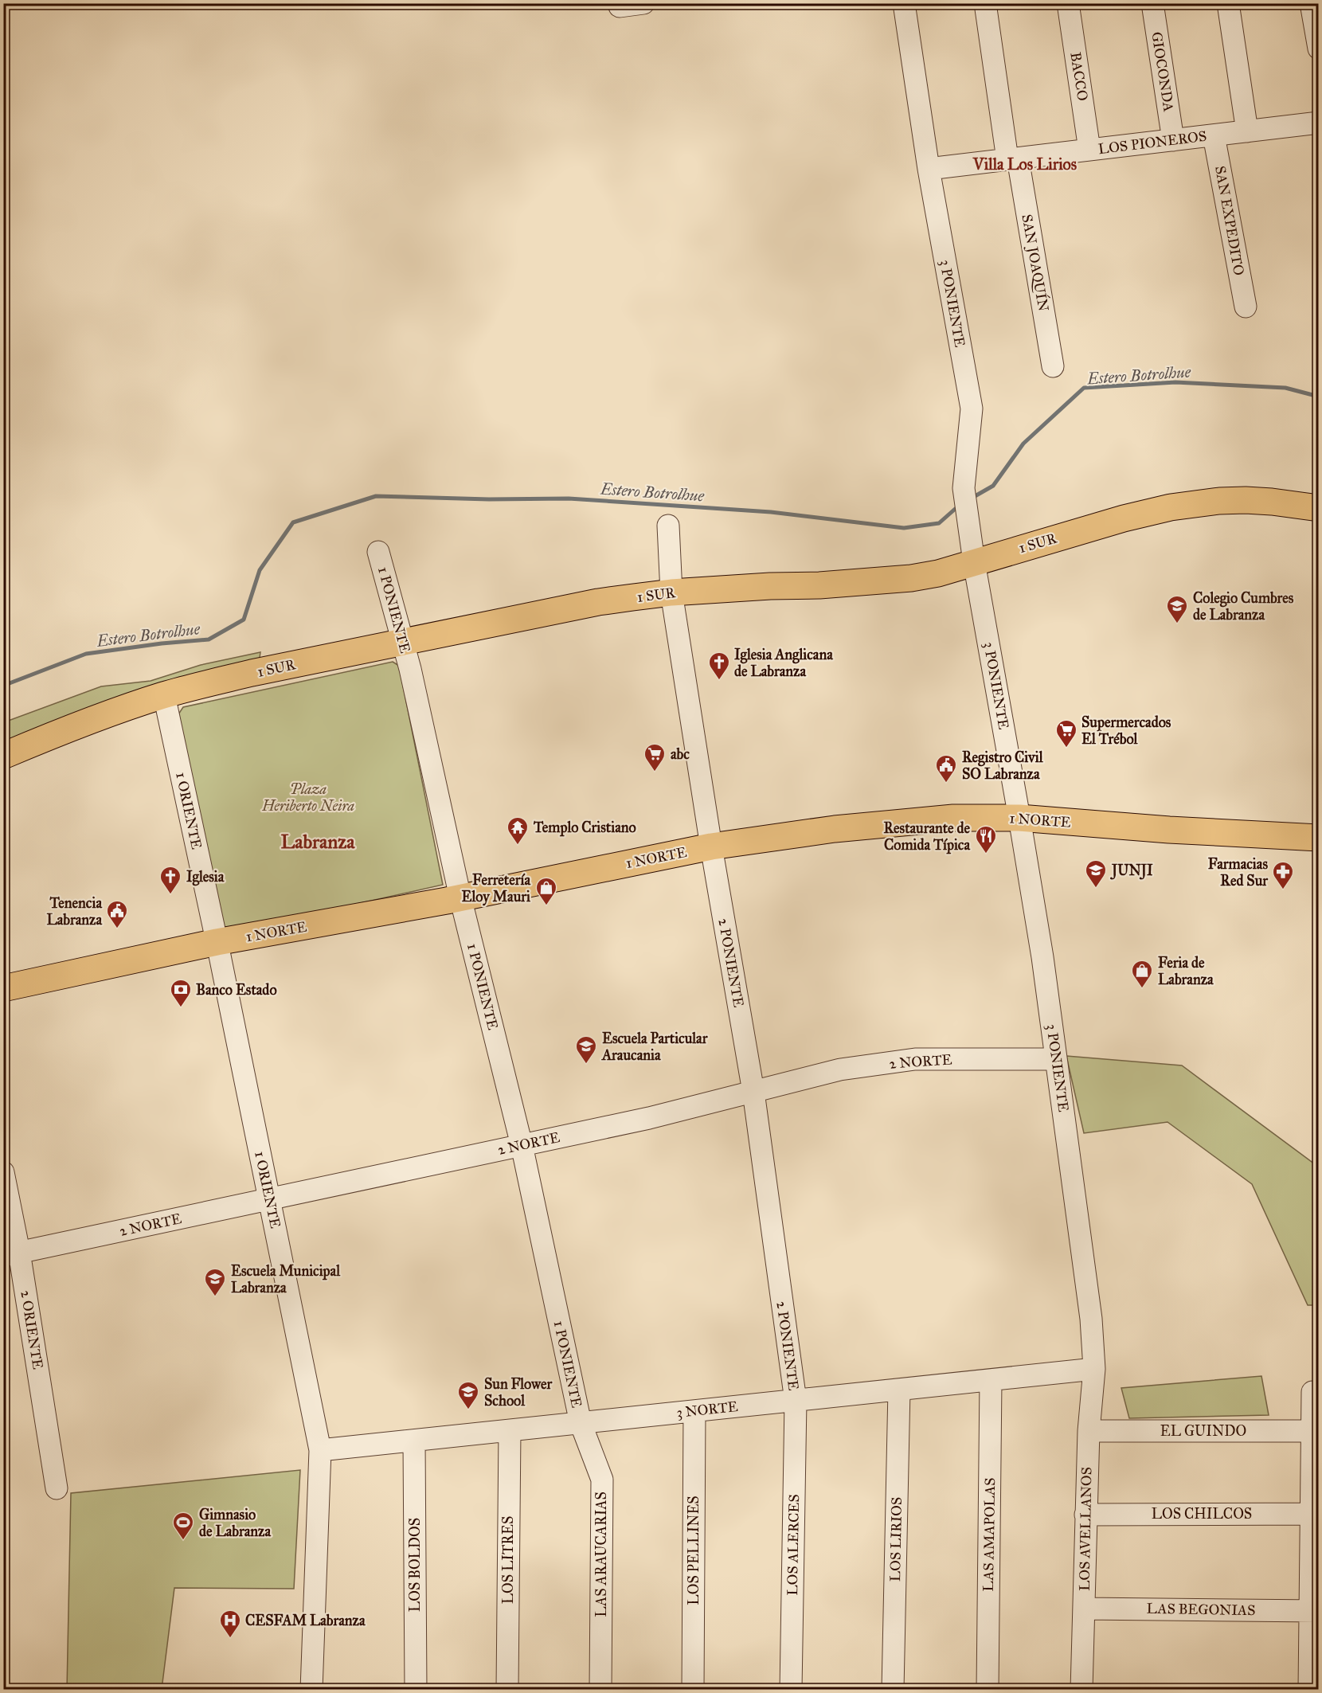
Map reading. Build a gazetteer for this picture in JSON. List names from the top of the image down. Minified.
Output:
{"streets":{"main road":["1 SUR","1 NORTE"],"street":["GIOCONDA","BACCO","LOS PIONEROS","SAN EXPEDITO","SAN JOAQUÍN","3 PONIENTE","1 PONIENTE","1 ORIENTE","2 PONIENTE","2 NORTE","2 ORIENTE","3 NORTE","EL GUINDO","LOS CHILCOS","LOS AVELLANOS","LAS AMAPOLAS","LOS LIRIOS","LOS ALERCES","LOS PELLINES","LAS ARAUCARIAS","LOS LITRES","LOS BOLDOS","LAS BEGONIAS"]},"crossings":[["GIOCONDA","LOS PIONEROS"],["BACCO","LOS PIONEROS"],["LOS PIONEROS","SAN EXPEDITO"],["LOS PIONEROS","SAN JOAQUÍN"],["LOS PIONEROS","3 PONIENTE"],["3 PONIENTE","1 SUR"],["3 PONIENTE","1 NORTE"],["3 PONIENTE","2 NORTE"],["3 PONIENTE","3 NORTE"],["3 PONIENTE","LOS AVELLANOS"],["1 SUR","1 PONIENTE"],["1 SUR","1 ORIENTE"],["1 SUR","2 PONIENTE"],["1 PONIENTE","1 NORTE"],["1 PONIENTE","2 NORTE"],["1 PONIENTE","3 NORTE"],["1 PONIENTE","LAS ARAUCARIAS"],["1 ORIENTE","1 NORTE"],["1 ORIENTE","2 NORTE"],["1 ORIENTE","3 NORTE"],["1 NORTE","2 PONIENTE"],["2 PONIENTE","2 NORTE"],["2 PONIENTE","3 NORTE"],["2 PONIENTE","LOS ALERCES"],["2 NORTE","2 ORIENTE"],["3 NORTE","LOS AVELLANOS"],["3 NORTE","LAS AMAPOLAS"],["3 NORTE","LOS LIRIOS"],["3 NORTE","LOS ALERCES"],["3 NORTE","LOS PELLINES"],["3 NORTE","LAS ARAUCARIAS"],["3 NORTE","LOS LITRES"],["3 NORTE","LOS BOLDOS"],["EL GUINDO","LOS AVELLANOS"],["LOS CHILCOS","LOS AVELLANOS"],["LOS AVELLANOS","LAS BEGONIAS"]],"districts":["Villa Los Lirios","Labranza"],"water":["Estero Botrolhue"],"parks":["Plaza Heriberto Neira"],"places":{"school or university":["Colegio Cumbres de Labranza","JUNJI","Escuela Particular Araucania","Escuela Municipal Labranza","Sun Flower School"],"church":["Iglesia Anglicana de Labranza","Iglesia"],"supermarket":["Supermercados El Trébol","abc"],"public building":["Registro Civil SO Labranza","Tenencia Labranza"],"temple":["Templo Cristiano"],"restaurant":["Restaurante de Comida Típica"],"pharmacy":["Farmacias Red Sur"],"shop":["Ferretería Eloy Mauri","Feria de Labranza"],"bank":["Banco Estado"],"sports":["Gimnasio de Labranza"],"hospital":["CESFAM Labranza"]}}
